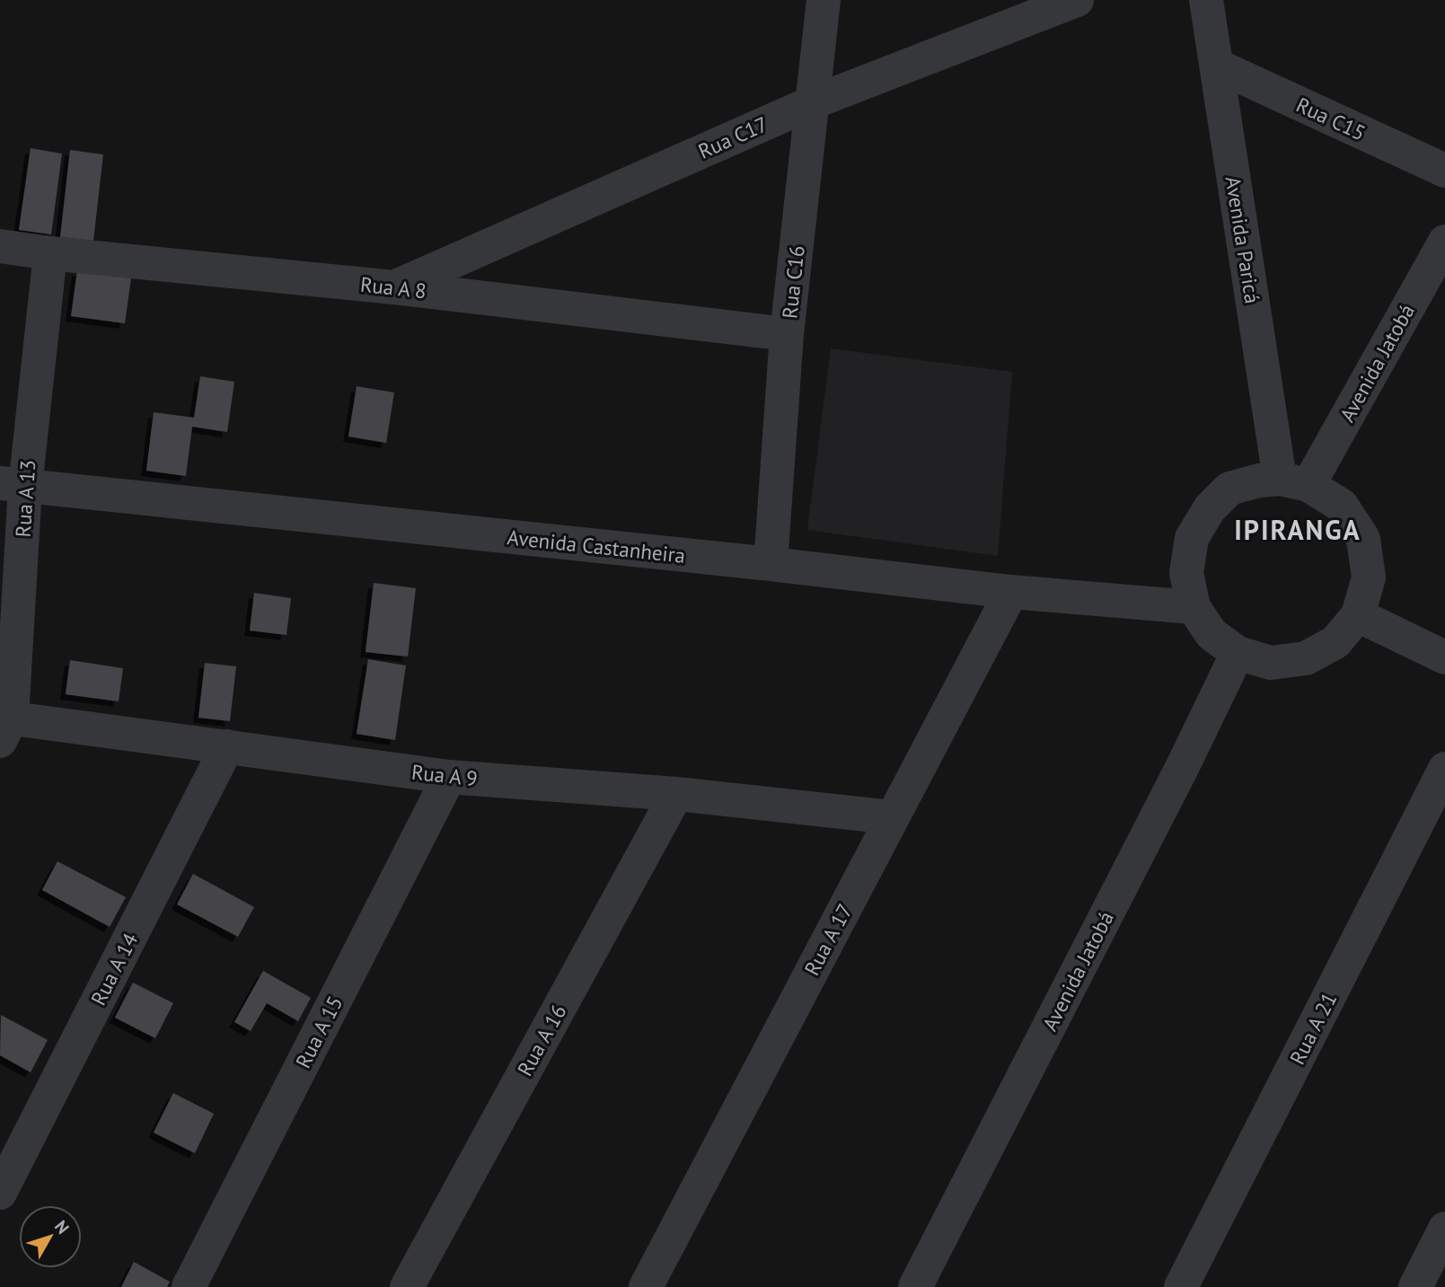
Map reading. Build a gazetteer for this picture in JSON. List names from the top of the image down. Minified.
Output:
{"streets":{"street":["Rua C15","Rua C17","Avenida Paricá","Rua C16","Rua A 8","Avenida Jatobá","Rua A 13","Avenida Castanheira","Rua A 9","Rua A 17","Rua A 14","Rua A 21","Rua A 15","Rua A 16"]},"crossings":[["Rua C15","Avenida Paricá"],["Rua C17","Rua C16"],["Rua C17","Rua A 8"],["Avenida Paricá","Avenida Jatobá"],["Avenida Paricá","Avenida Castanheira"],["Rua C16","Rua A 8"],["Rua C16","Avenida Castanheira"],["Rua A 8","Rua A 13"],["Avenida Jatobá","Avenida Castanheira"],["Rua A 13","Avenida Castanheira"],["Rua A 13","Rua A 9"],["Avenida Castanheira","Rua A 17"],["Rua A 9","Rua A 17"],["Rua A 9","Rua A 14"],["Rua A 9","Rua A 15"],["Rua A 9","Rua A 16"]],"districts":["IPIRANGA"],"north":"top right"}
